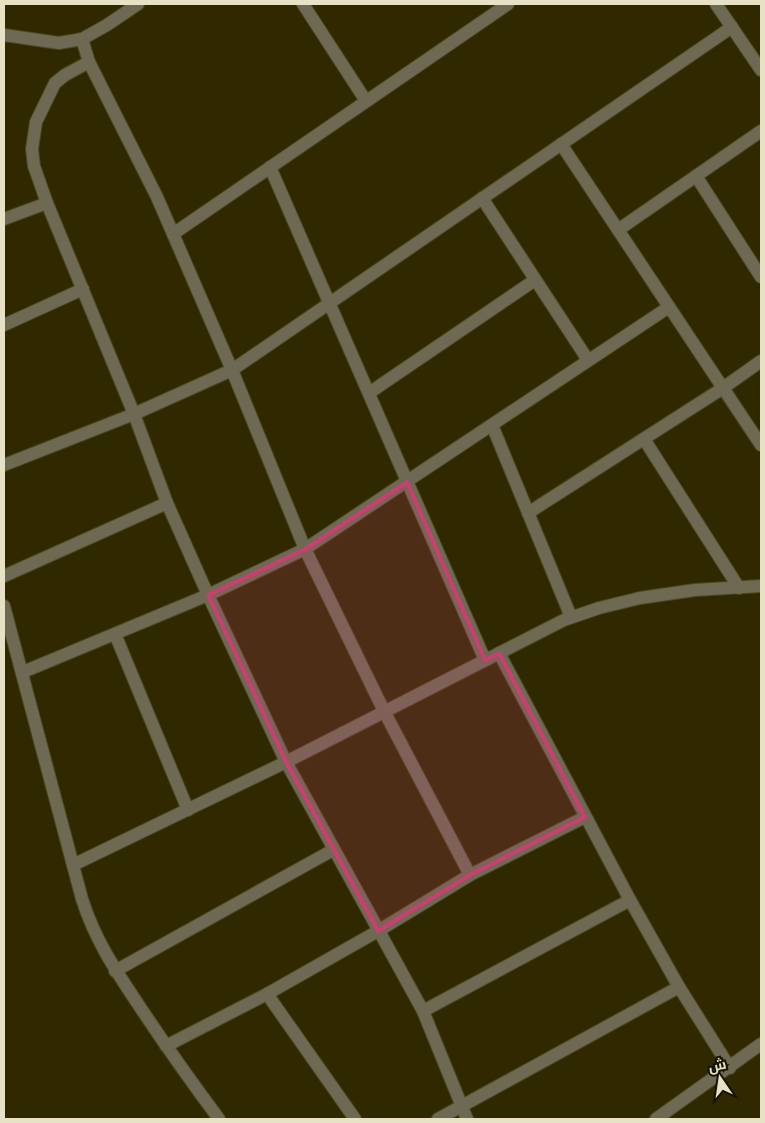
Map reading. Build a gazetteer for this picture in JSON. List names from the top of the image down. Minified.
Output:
{"north":"top"}
